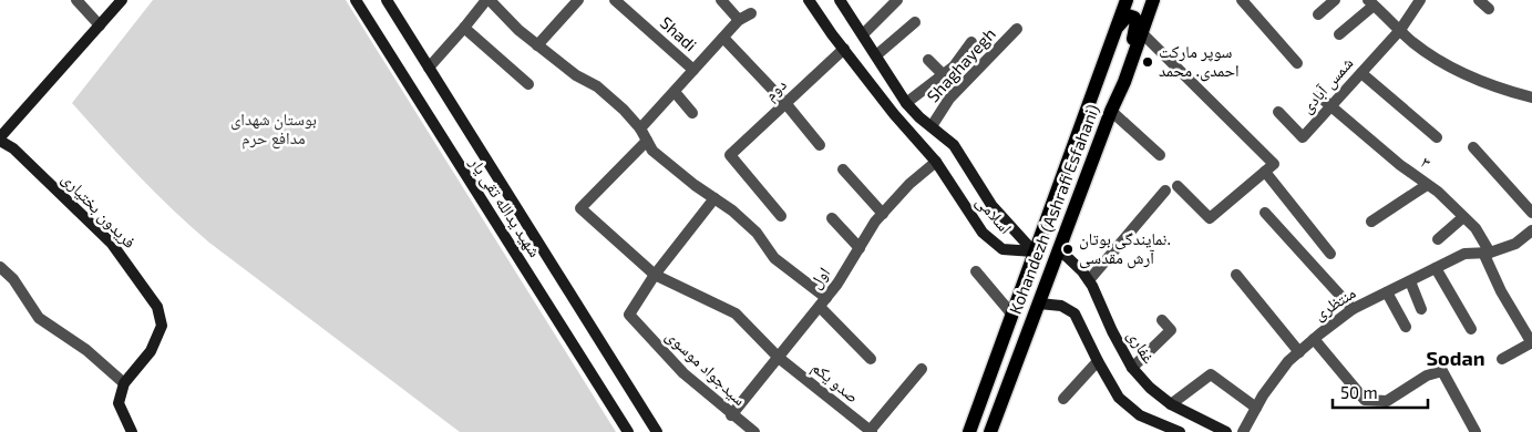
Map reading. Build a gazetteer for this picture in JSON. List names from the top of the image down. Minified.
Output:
{"streets":{"main road":["Kohandezh (Ashrafi Esfahani)"],"street":["Shadi","Shaghayegh","شمس آبادی","دوم","۳","شهید یدالله تقی یار","فریدون بختیاری","اسلامی","اول","منتظری","غفاری","سیدجواد موسوی","صدو یکم"]},"crossings":[["Shaghayegh","اسلامی"],["شمس آبادی","۳"],["دوم","اسلامی"],["۳","منتظری"],["Kohandezh (Ashrafi Esfahani)","اسلامی"],["Kohandezh (Ashrafi Esfahani)","غفاری"],["اسلامی","اول"],["اول","سیدجواد موسوی"],["اول","صدو یکم"],["سیدجواد موسوی","صدو یکم"]],"districts":["Sodan"],"parks":["بوستان شهدای مدافع حرم"],"places":["سوپر مارکت احمدی. محمد","نمایندگی بوتان. آرش مقدسی"],"scale_bar":"50 m"}
